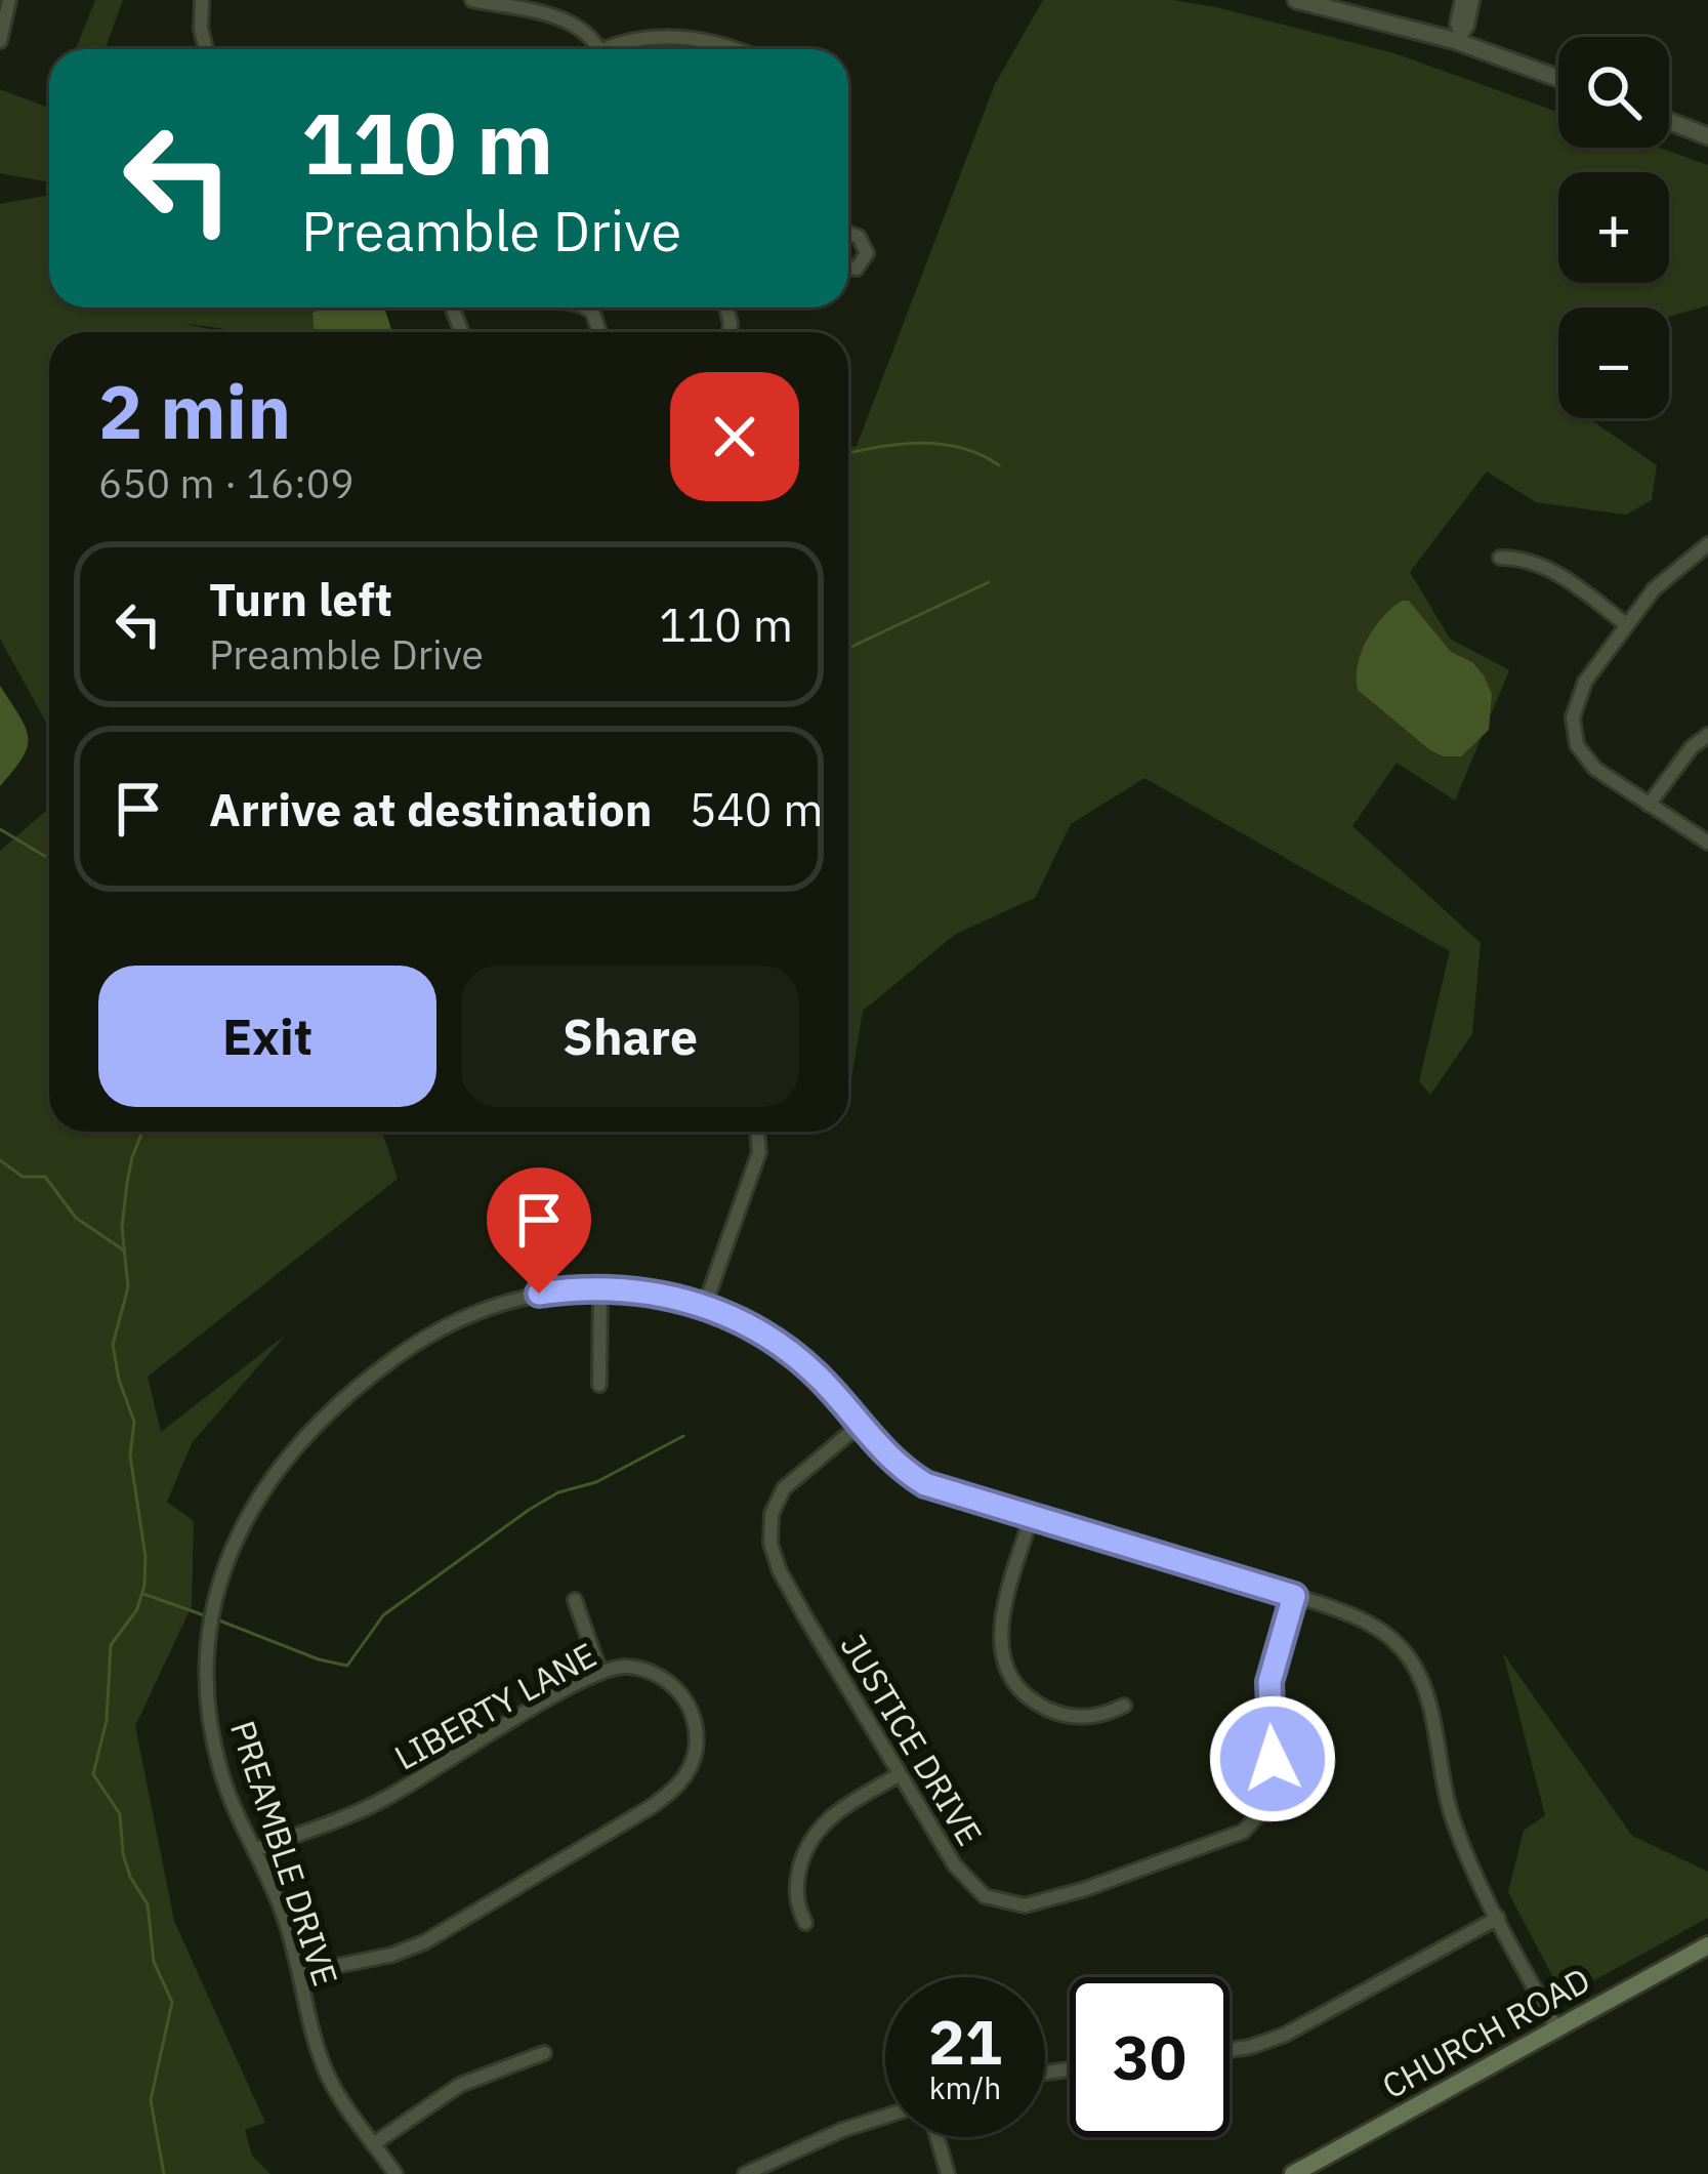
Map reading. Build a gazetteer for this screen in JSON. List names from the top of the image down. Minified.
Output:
{"streets":{"main road":["CHURCH ROAD"],"street":["LIBERTY LANE","JUSTICE DRIVE","PREAMBLE DRIVE"]},"crossings":[["LIBERTY LANE","PREAMBLE DRIVE"],["JUSTICE DRIVE","PREAMBLE DRIVE"],["PREAMBLE DRIVE","CHURCH ROAD"]],"page":{"map_buttons":["+","−"],"turn":["110 m","Preamble Drive"],"heading":["2 min","650 m · 16:09"],"list":[{"name":"Turn left","note":"Preamble Drive","value":"110 m"},{"name":"Arrive at destination","value":"540 m"}],"buttons":["Exit","Share"],"speed":"21 km/h","limit":"30"}}
